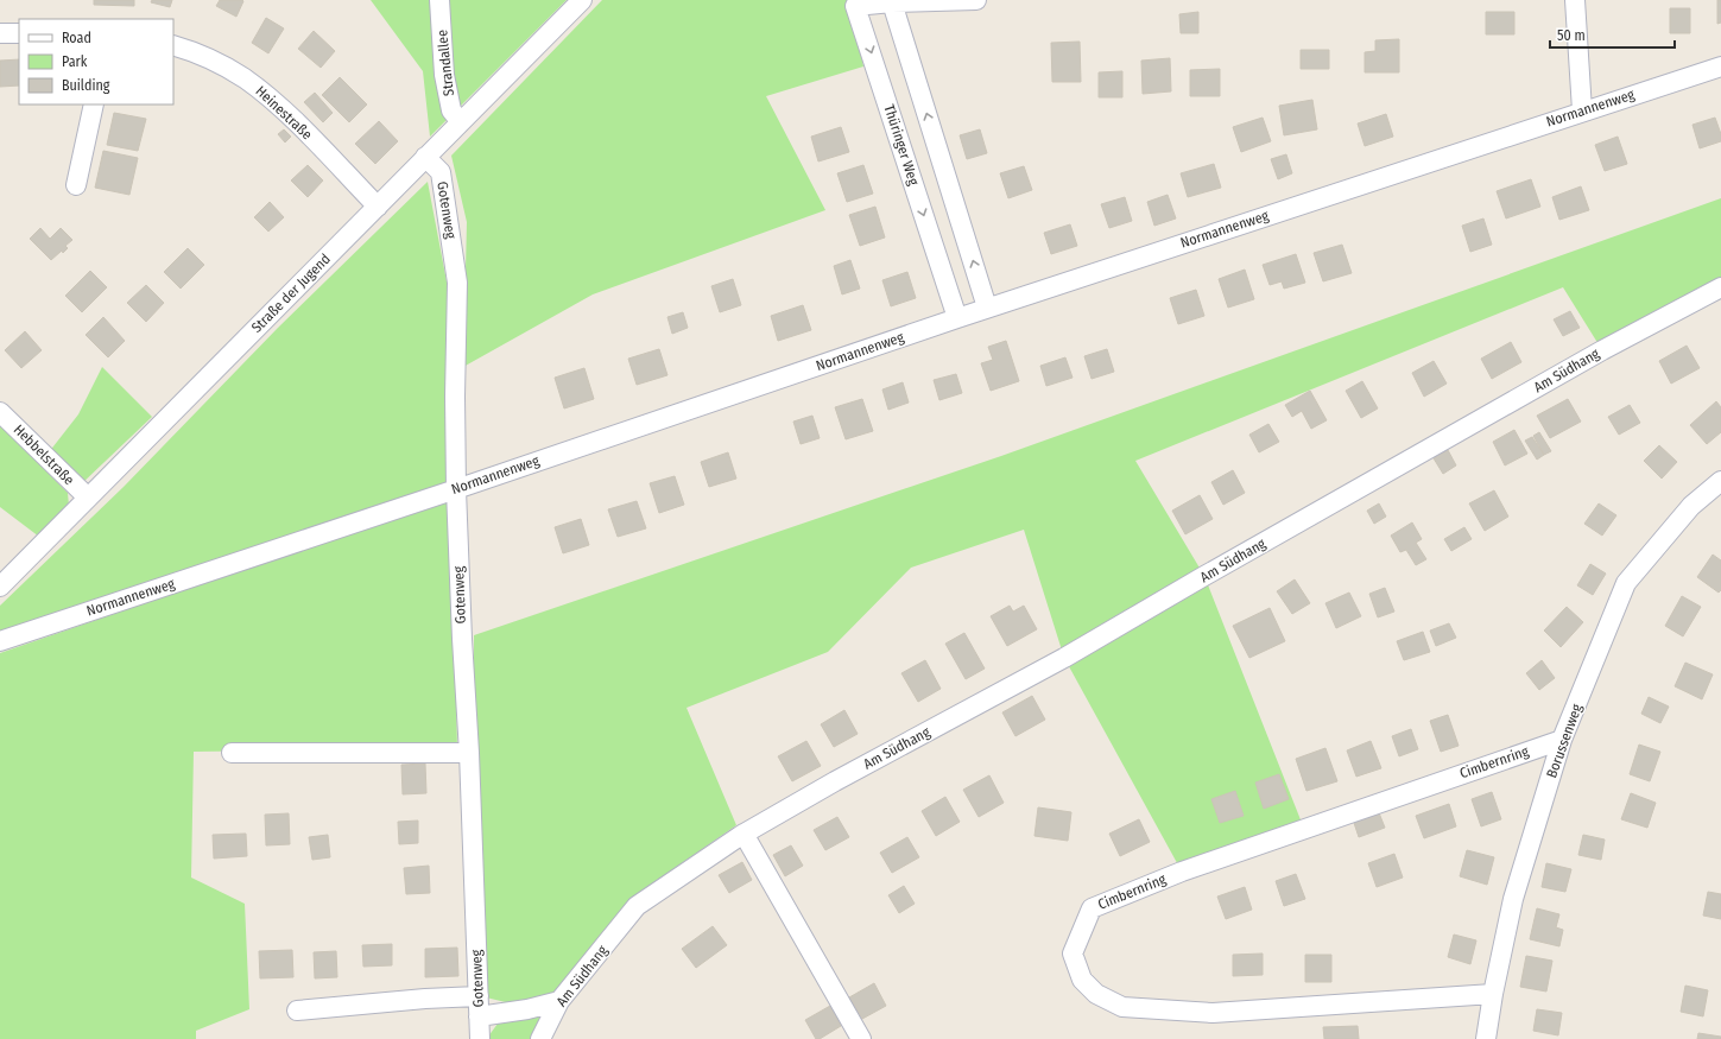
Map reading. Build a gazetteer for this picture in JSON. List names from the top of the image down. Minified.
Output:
{"streets":{"street":["Strandallee","Normannenweg","Heinestraße","Thüringer Weg","Gotenweg","Straße der Jugend","Am Südhang","Hebbelstraße","Borussenweg","Cimbernring"]},"crossings":[["Strandallee","Straße der Jugend"],["Normannenweg","Thüringer Weg"],["Normannenweg","Gotenweg"],["Heinestraße","Straße der Jugend"],["Gotenweg","Straße der Jugend"],["Straße der Jugend","Hebbelstraße"],["Borussenweg","Cimbernring"]],"legend":["Road","Park","Building"],"scale_bar":"50 m"}
